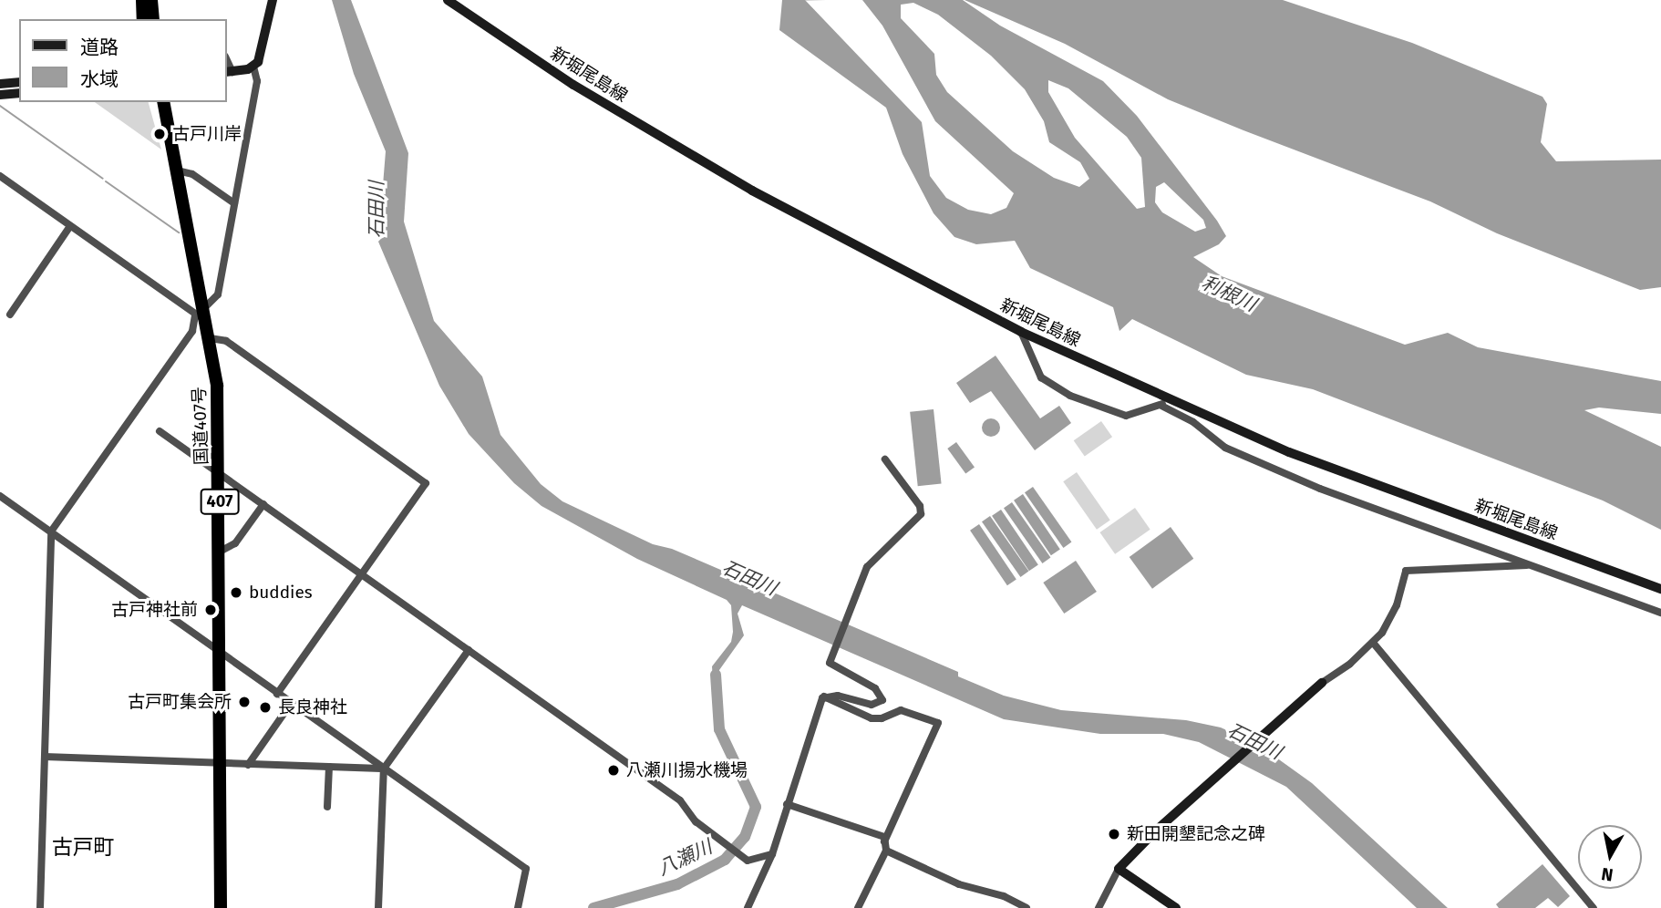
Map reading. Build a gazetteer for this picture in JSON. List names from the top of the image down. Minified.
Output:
{"streets":{"highway":["国道407号","407"],"main road":["新堀尾島線"]},"districts":["古戸町"],"water":["石田川","利根川","八瀬川"],"places":["古戸川岸","buddies","古戸神社前","古戸町集会所","長良神社","八瀬川揚水機場","新田開墾記念之碑"],"legend":["道路","水域"],"north":"bottom"}
